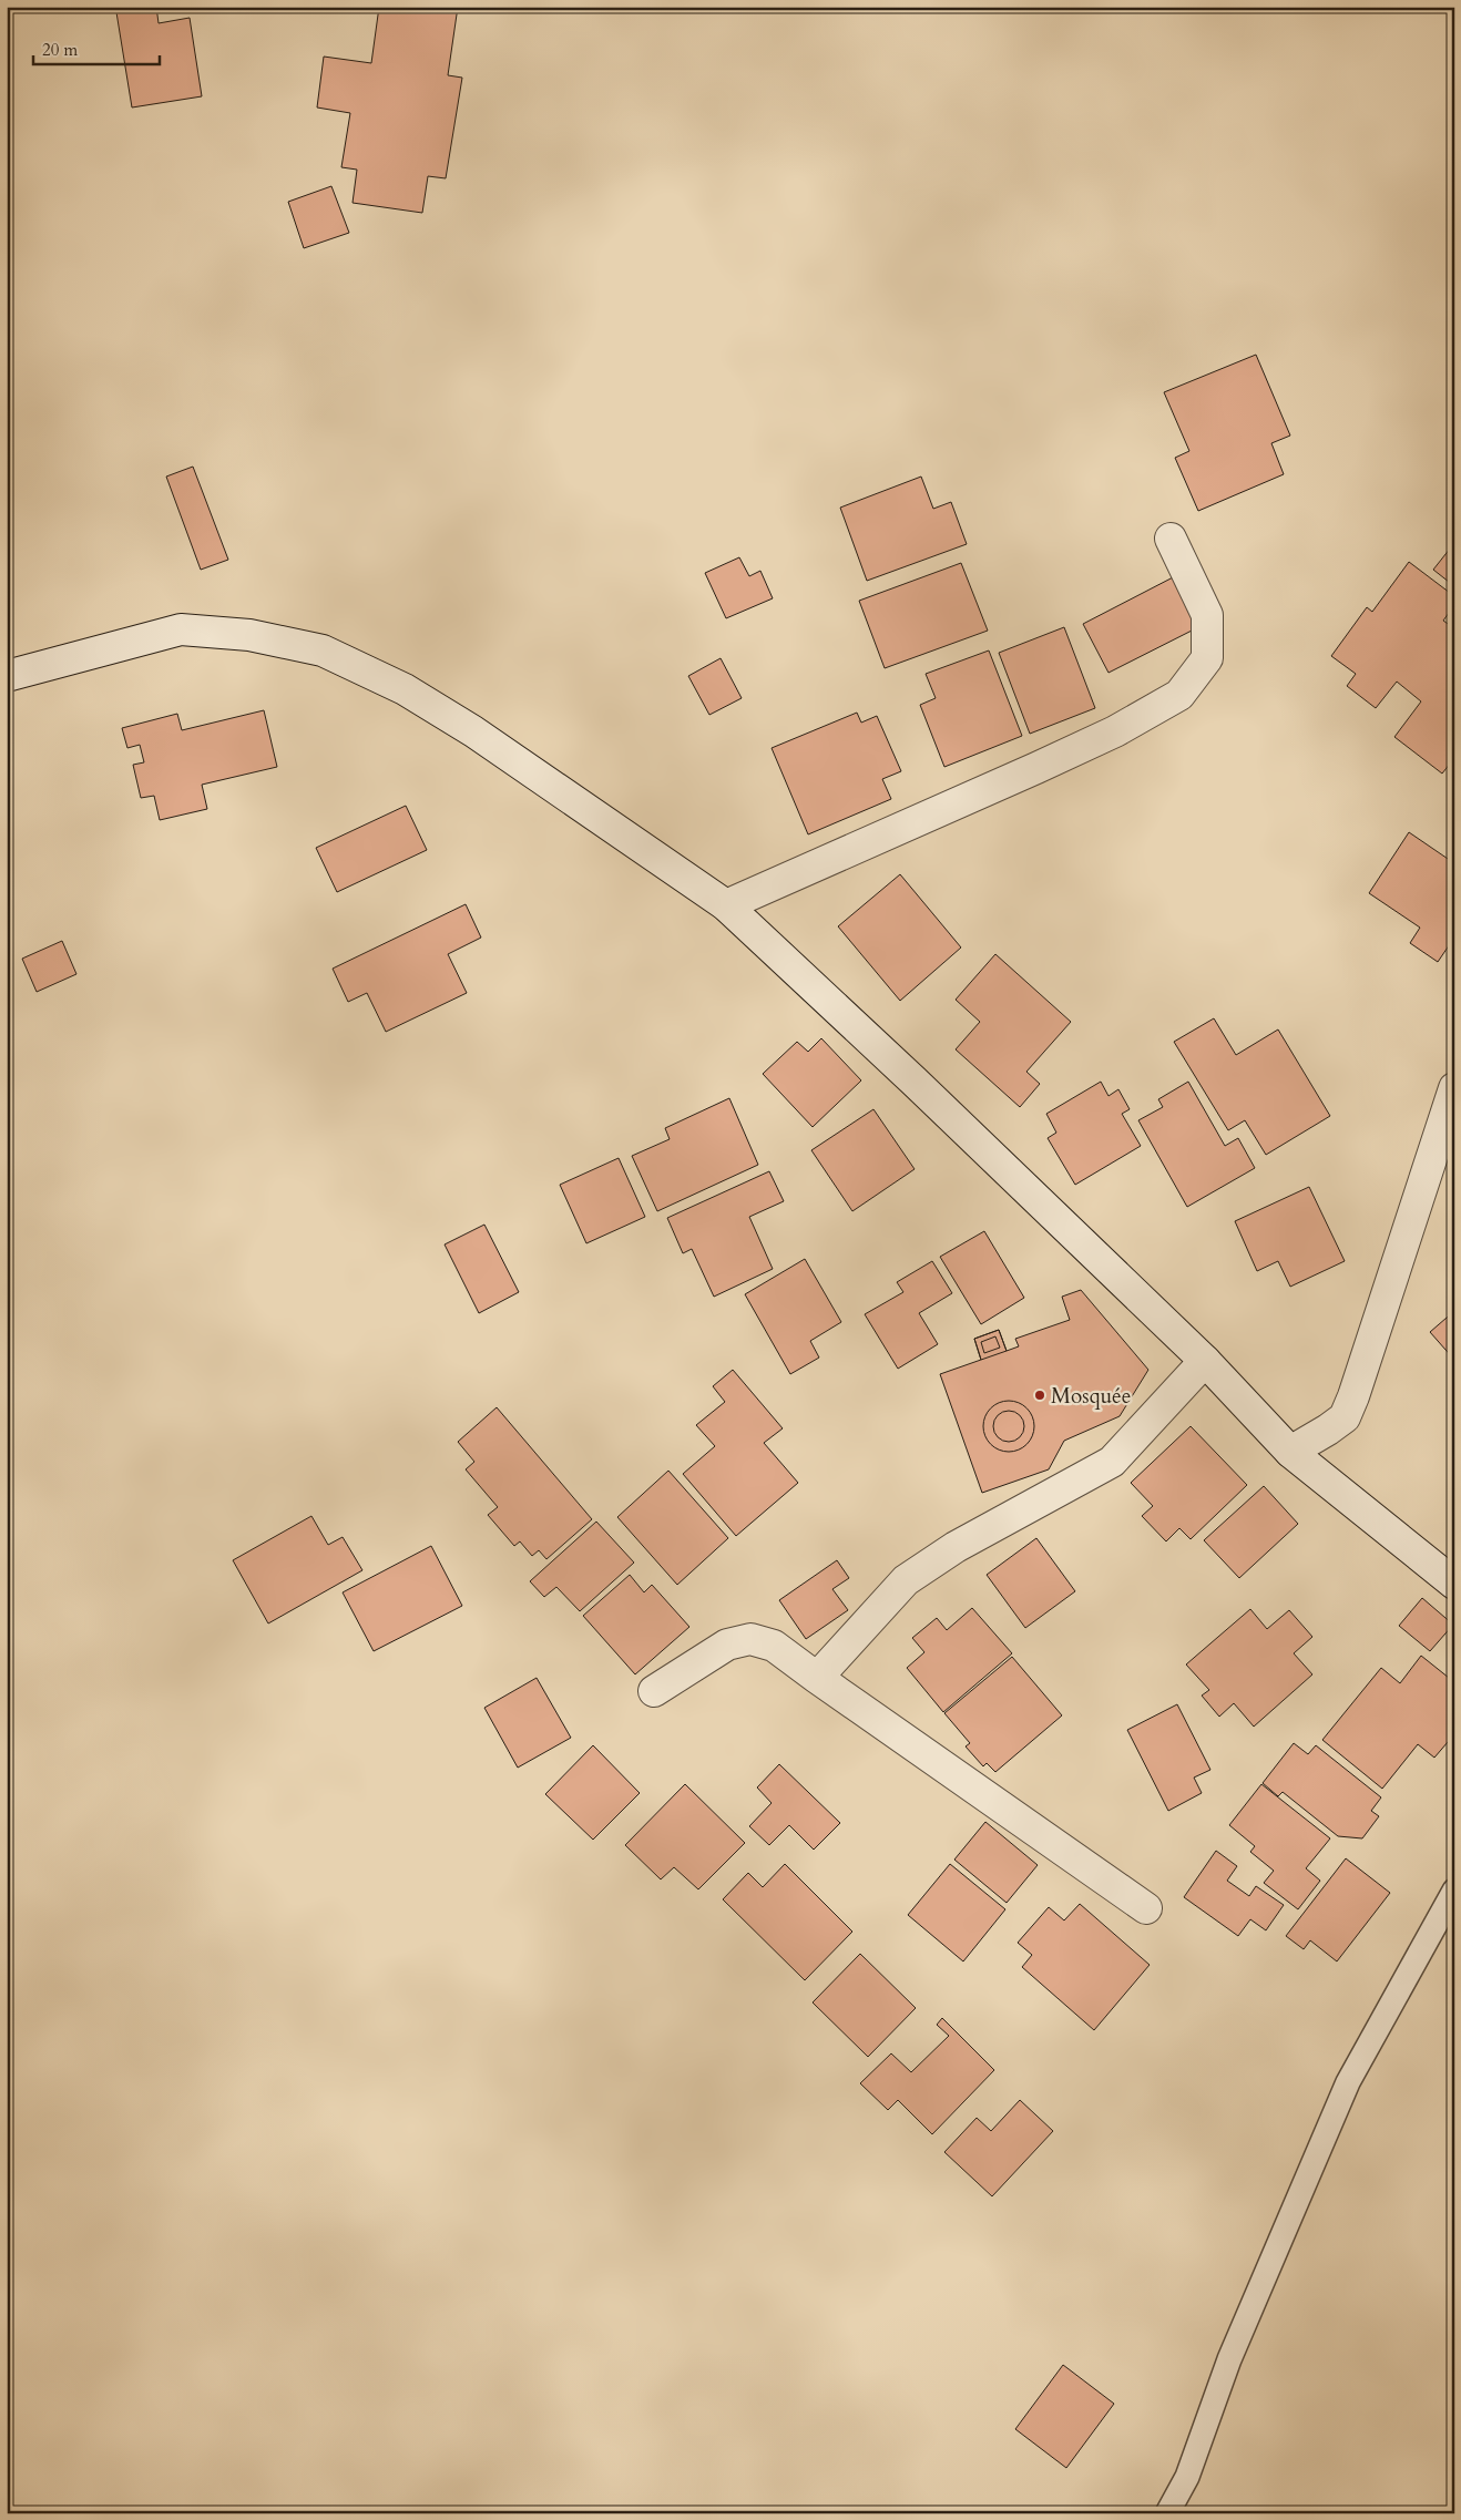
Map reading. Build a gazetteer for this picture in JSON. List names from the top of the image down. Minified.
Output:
{"places":["Mosquée"],"scale_bar":"20 m"}
